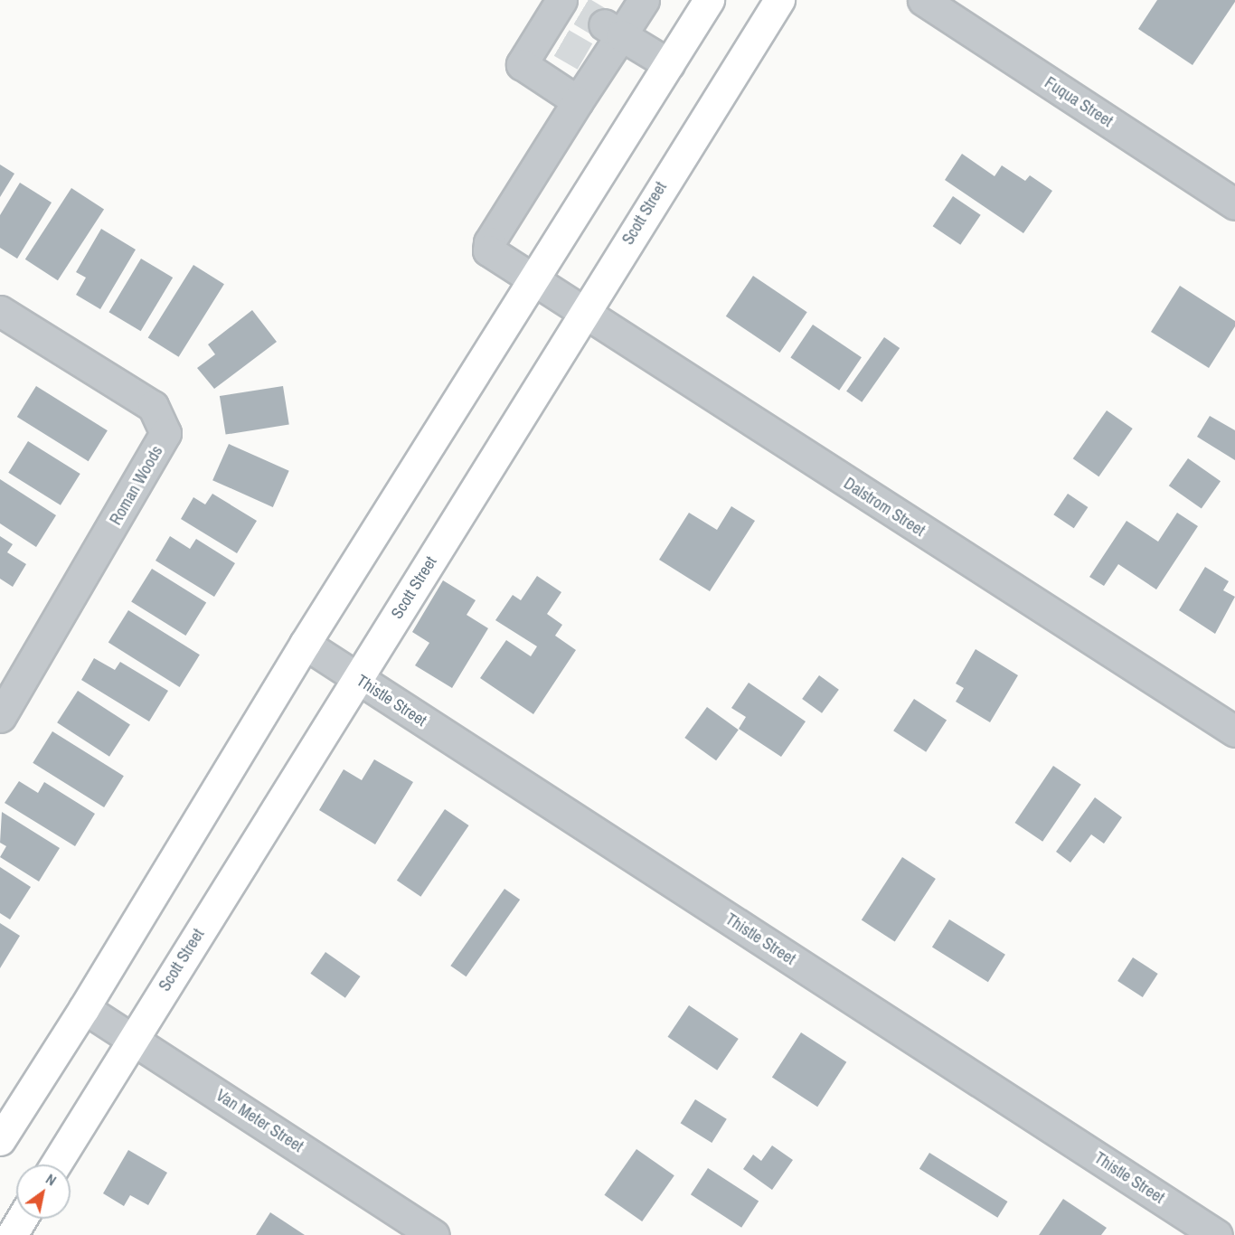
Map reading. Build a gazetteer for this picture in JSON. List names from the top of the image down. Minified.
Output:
{"streets":{"main road":["Scott Street"],"street":["Fuqua Street","Roman Woods","Dalstrom Street","Thistle Street","Van Meter Street"]},"crossings":[["Scott Street","Dalstrom Street"],["Scott Street","Thistle Street"],["Scott Street","Van Meter Street"]],"north":"top right"}
